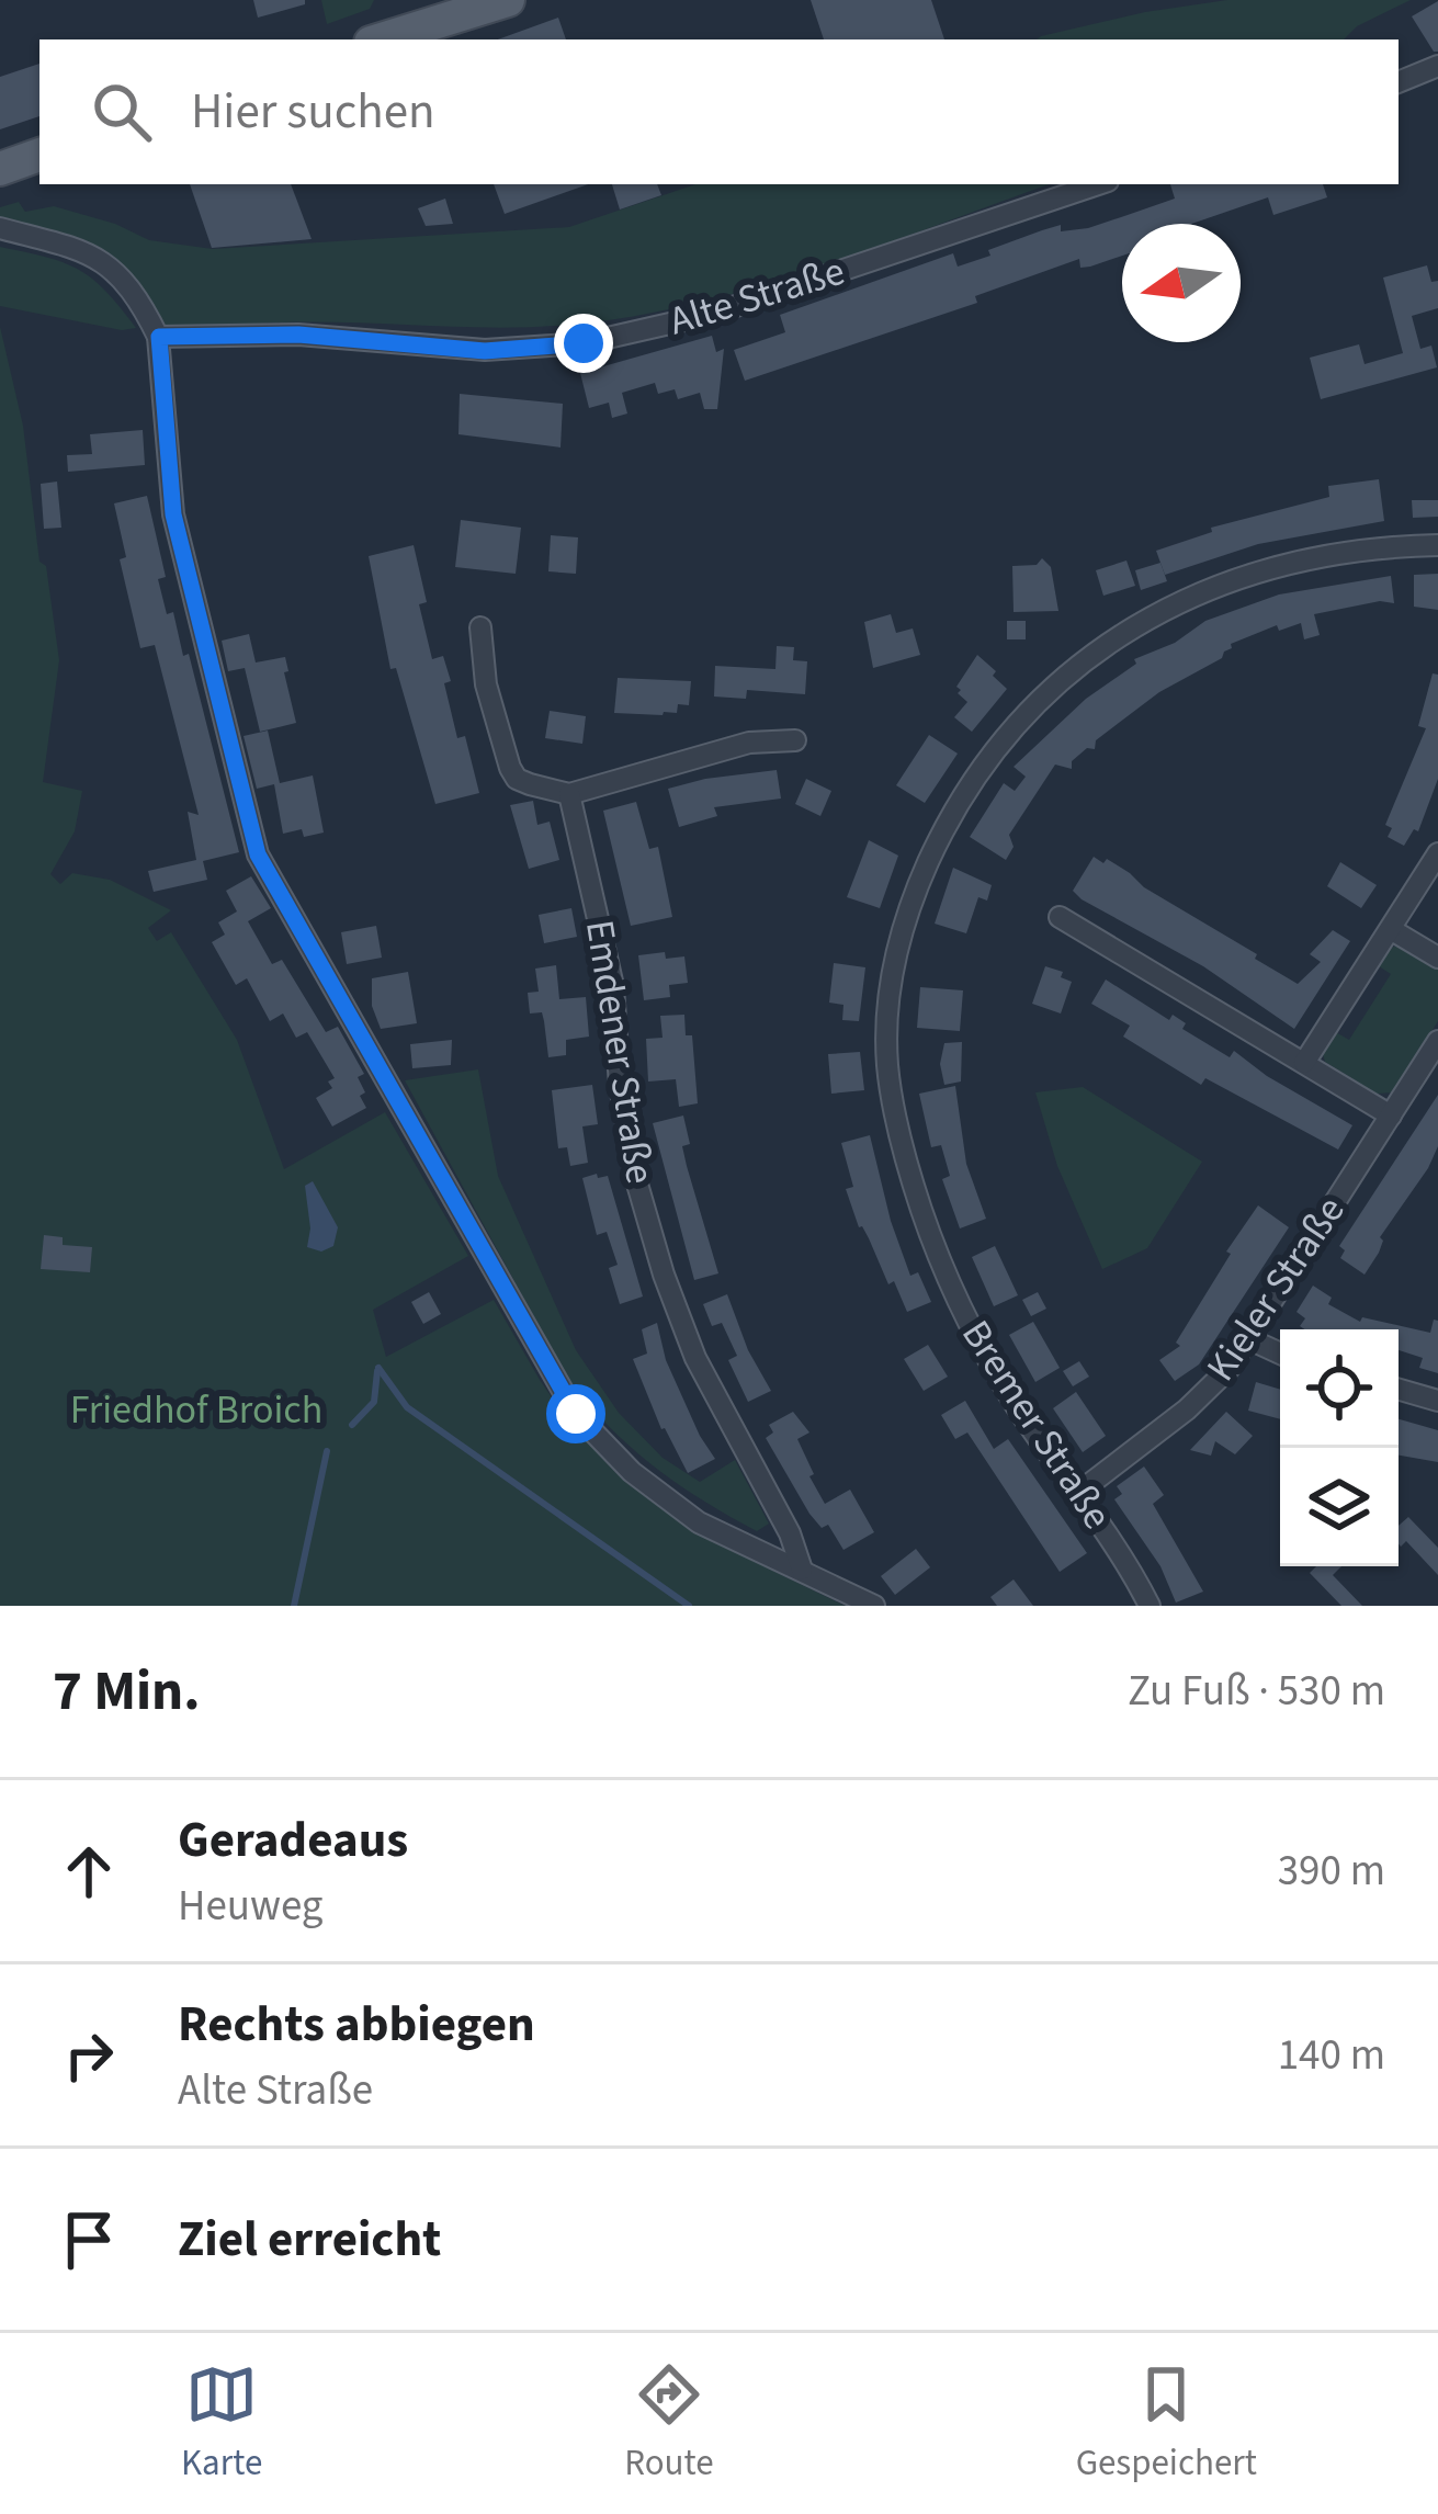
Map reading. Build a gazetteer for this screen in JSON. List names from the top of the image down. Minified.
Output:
{"streets":{"street":["Alte Straße","Emdener Straße","Kieler Straße","Bremer Straße"]},"crossings":[["Kieler Straße","Bremer Straße"]],"parks":["Friedhof Broich"],"north":"left","page":{"search":"Hier suchen","heading":["7 Min.","Zu Fuß · 530 m"],"list":[["Geradeaus","Heuweg","390 m"],["Rechts abbiegen","Alte Straße","140 m"],"Ziel erreicht"],"nav":["Karte","Route","Gespeichert"]}}
